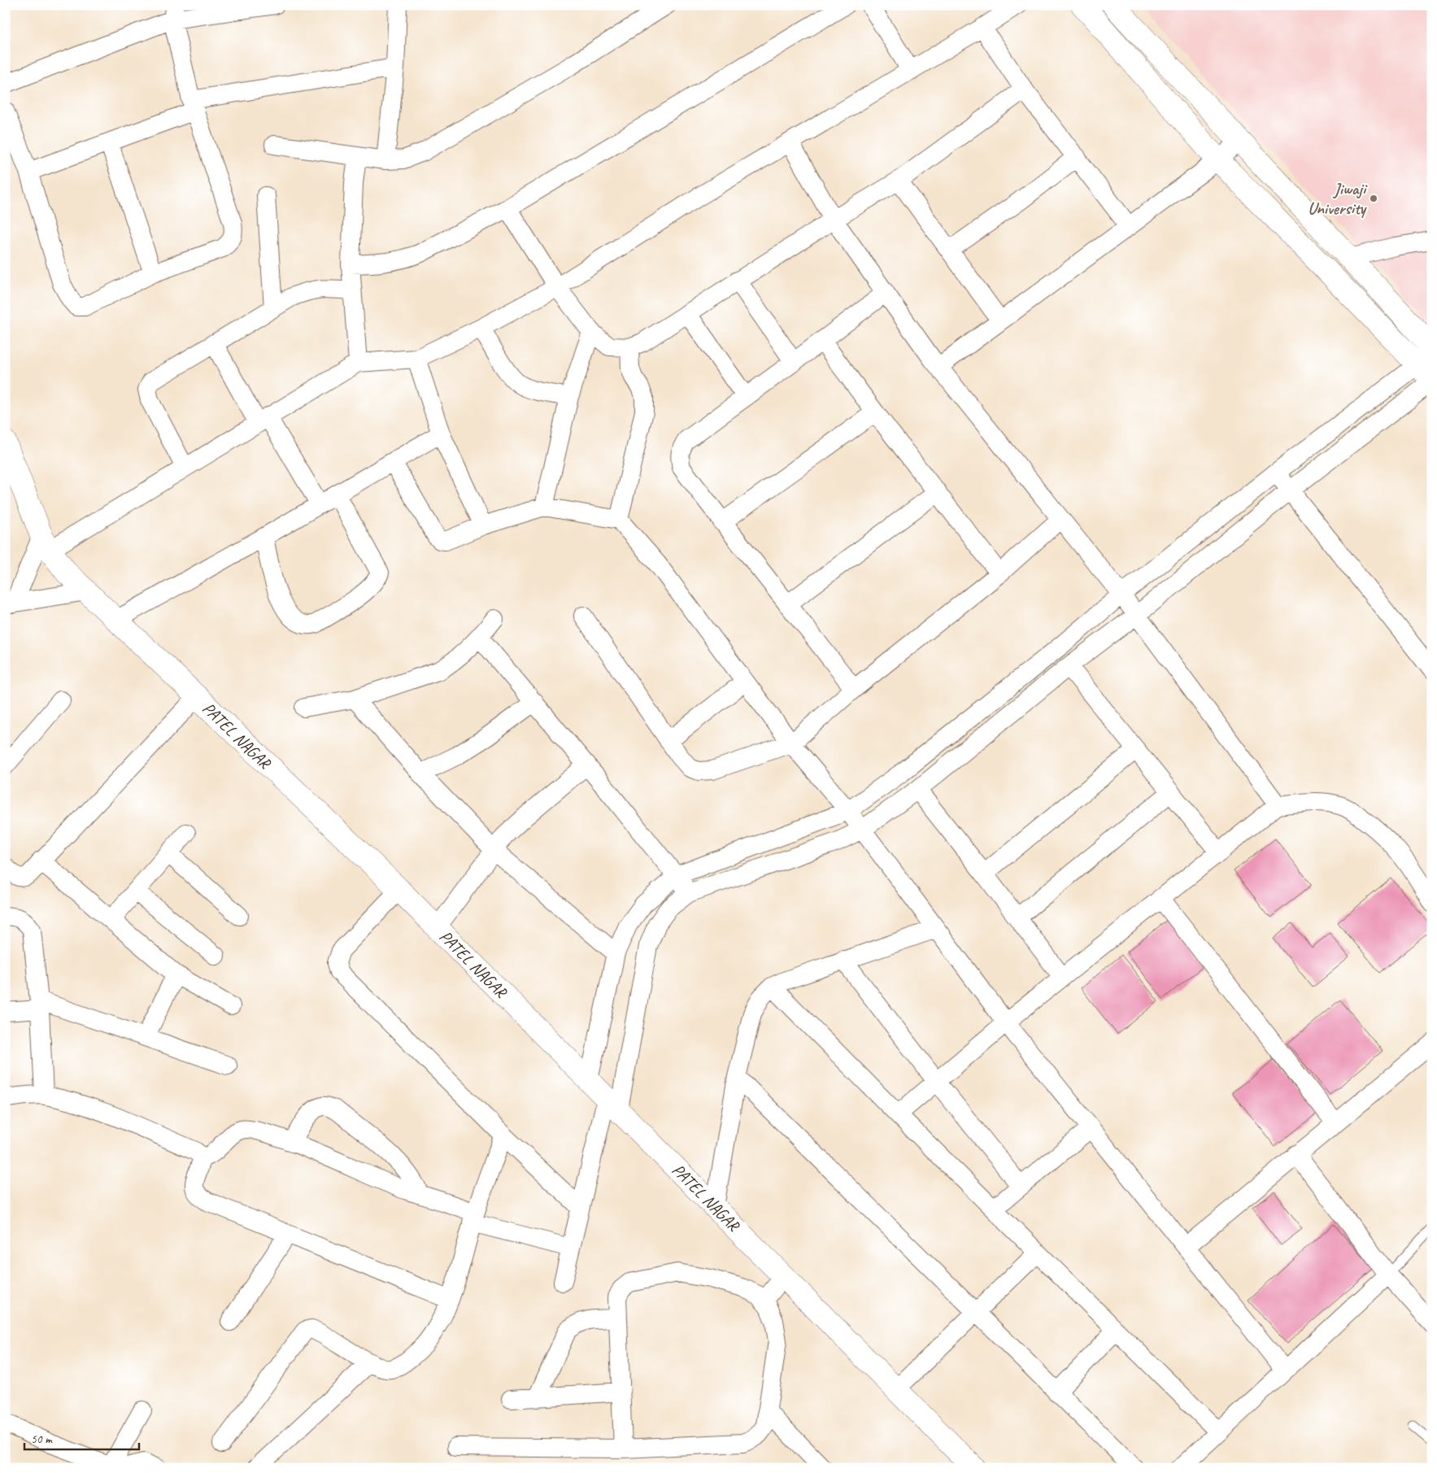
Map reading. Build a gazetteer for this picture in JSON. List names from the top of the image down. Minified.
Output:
{"streets":{"street":["PATEL NAGAR"]},"places":["Jiwaji University"],"scale_bar":"50 m"}
